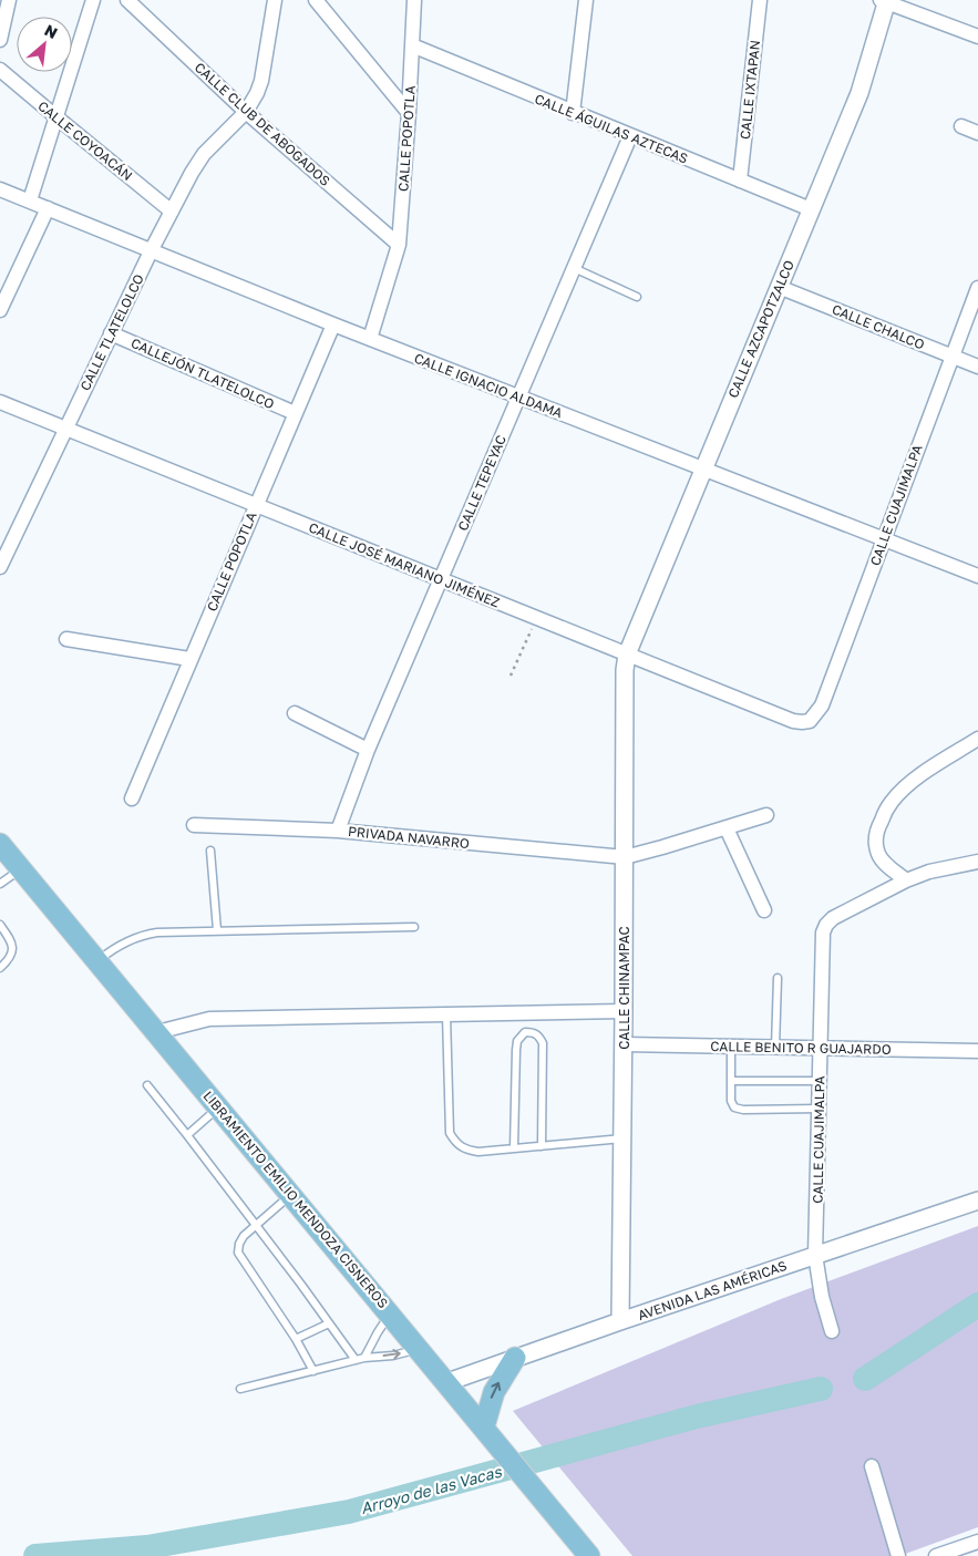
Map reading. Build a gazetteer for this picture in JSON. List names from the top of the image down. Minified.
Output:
{"streets":{"main road":["LIBRAMIENTO EMILIO MENDOZA CISNEROS"],"street":["CALLE IXTAPAN","CALLE CLUB DE ABOGADOS","CALLE ÁGUILAS AZTECAS","CALLE POPOTLA","CALLE COYOACÁN","CALLE CHALCO","CALLE AZCAPOTZALCO","CALLE TLATELOLCO","CALLEJÓN TLATELOLCO","CALLE IGNACIO ALDAMA","CALLE TEPEYAC","CALLE CUAJIMALPA","CALLE JOSÉ MARIANO JIMÉNEZ","PRIVADA NAVARRO","CALLE CHINAMPAC","CALLE BENITO R GUAJARDO","AVENIDA LAS AMÉRICAS"]},"crossings":[["CALLE IXTAPAN","CALLE ÁGUILAS AZTECAS"],["CALLE CLUB DE ABOGADOS","CALLE POPOTLA"],["CALLE CLUB DE ABOGADOS","CALLE TLATELOLCO"],["CALLE ÁGUILAS AZTECAS","CALLE POPOTLA"],["CALLE ÁGUILAS AZTECAS","CALLE AZCAPOTZALCO"],["CALLE ÁGUILAS AZTECAS","CALLE TEPEYAC"],["CALLE POPOTLA","CALLEJÓN TLATELOLCO"],["CALLE POPOTLA","CALLE IGNACIO ALDAMA"],["CALLE POPOTLA","CALLE JOSÉ MARIANO JIMÉNEZ"],["CALLE COYOACÁN","CALLE TLATELOLCO"],["CALLE CHALCO","CALLE AZCAPOTZALCO"],["CALLE CHALCO","CALLE CUAJIMALPA"],["CALLE AZCAPOTZALCO","CALLE IGNACIO ALDAMA"],["CALLE AZCAPOTZALCO","CALLE JOSÉ MARIANO JIMÉNEZ"],["CALLE AZCAPOTZALCO","CALLE CHINAMPAC"],["CALLE TLATELOLCO","CALLEJÓN TLATELOLCO"],["CALLE TLATELOLCO","CALLE IGNACIO ALDAMA"],["CALLE TLATELOLCO","CALLE JOSÉ MARIANO JIMÉNEZ"],["CALLE IGNACIO ALDAMA","CALLE TEPEYAC"],["CALLE IGNACIO ALDAMA","CALLE CUAJIMALPA"],["CALLE TEPEYAC","CALLE JOSÉ MARIANO JIMÉNEZ"],["CALLE TEPEYAC","PRIVADA NAVARRO"],["CALLE CUAJIMALPA","CALLE JOSÉ MARIANO JIMÉNEZ"],["CALLE CUAJIMALPA","CALLE BENITO R GUAJARDO"],["CALLE CUAJIMALPA","AVENIDA LAS AMÉRICAS"],["CALLE JOSÉ MARIANO JIMÉNEZ","CALLE CHINAMPAC"],["PRIVADA NAVARRO","CALLE CHINAMPAC"],["CALLE CHINAMPAC","CALLE BENITO R GUAJARDO"],["CALLE CHINAMPAC","AVENIDA LAS AMÉRICAS"],["LIBRAMIENTO EMILIO MENDOZA CISNEROS","AVENIDA LAS AMÉRICAS"]],"water":["Arroyo de las Vacas"],"north":"top right"}
